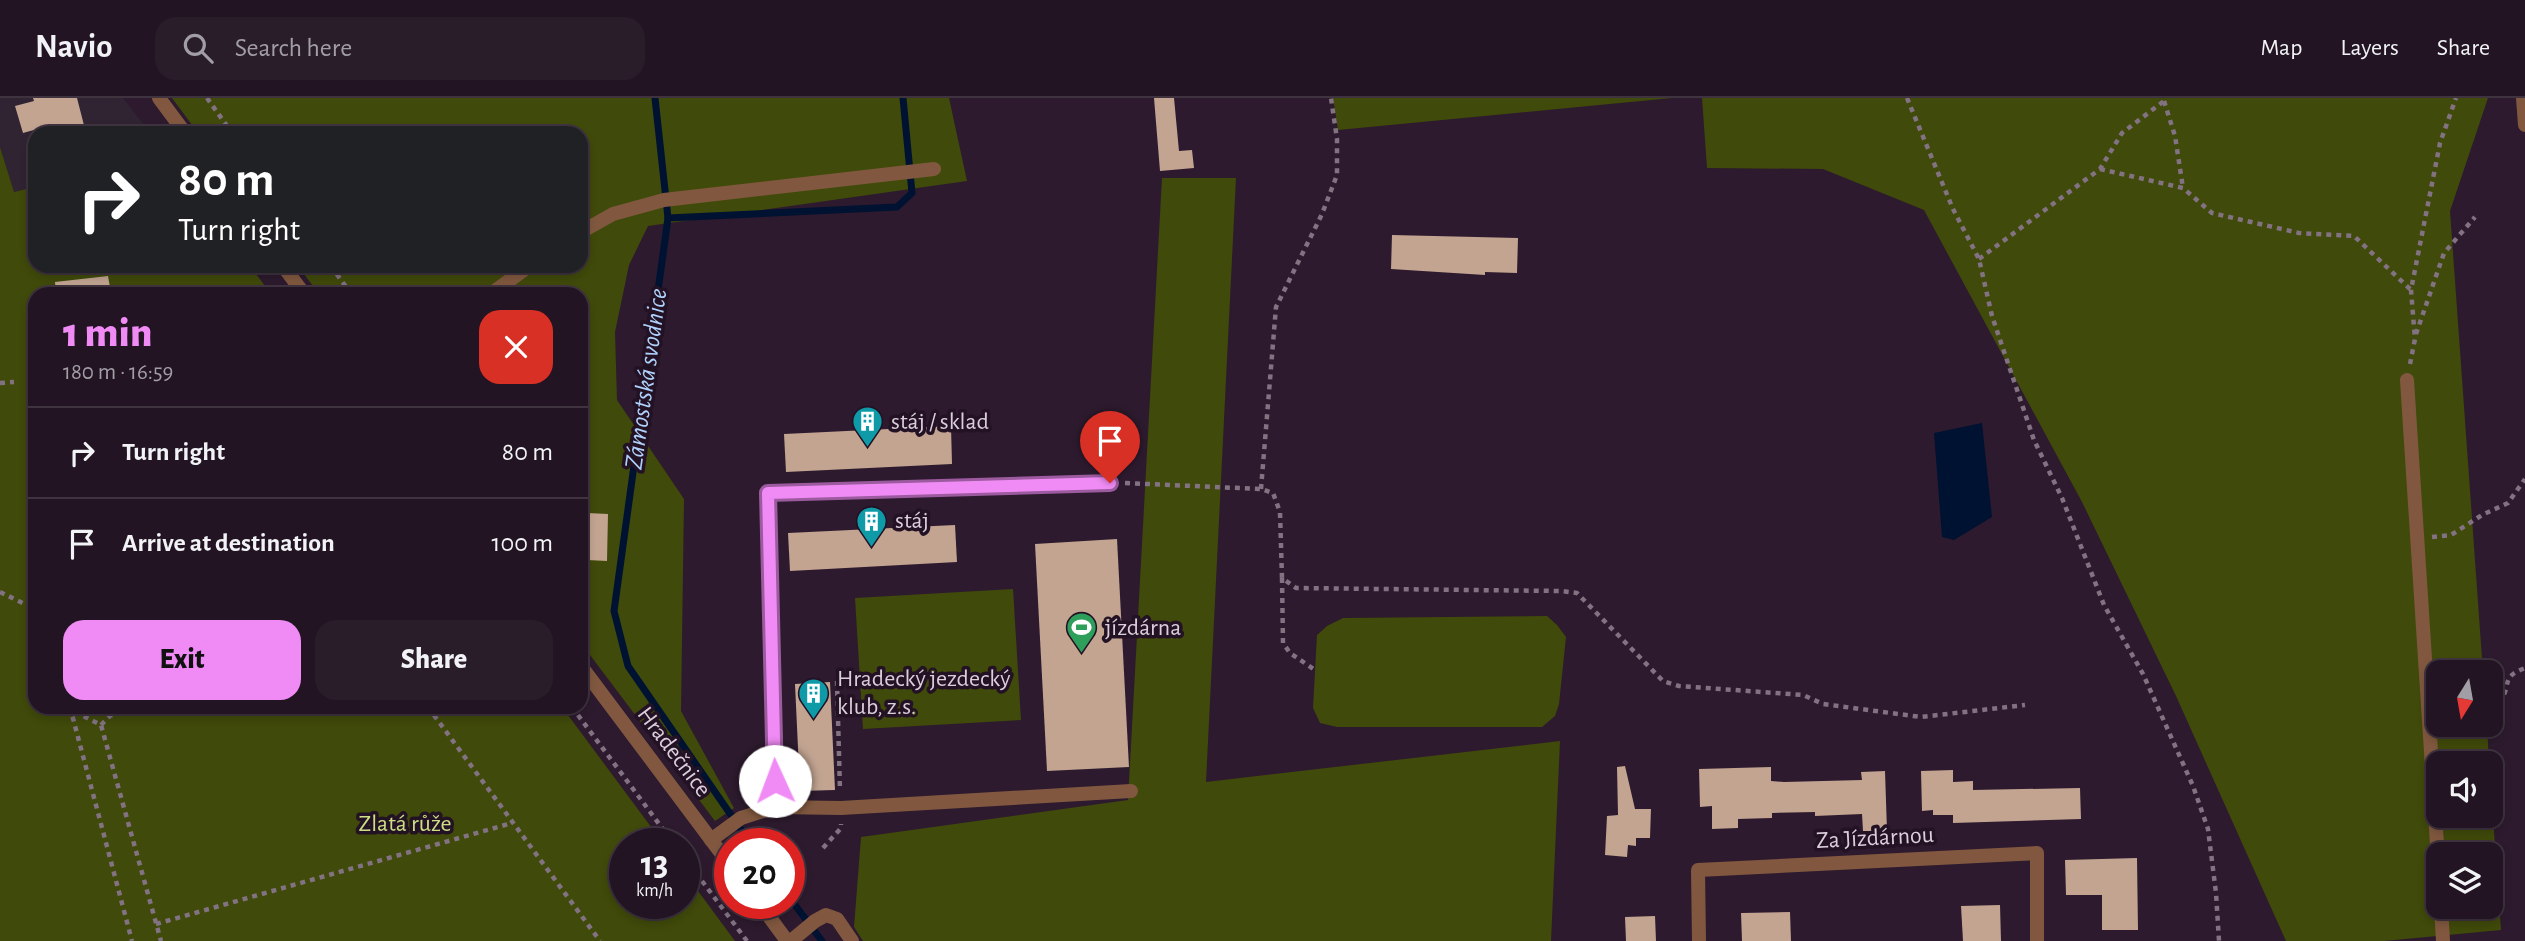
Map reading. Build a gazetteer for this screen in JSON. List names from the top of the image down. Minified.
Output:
{"streets":{"street":["Hradečnice","Za Jízdárnou"]},"water":["Zámostská svodnice"],"parks":["Zlatá růže"],"places":{"building":["stáj / sklad","stáj","Hradecký jezdecký klub, z.s."],"sports":["jízdárna"]},"north":"bottom","page":{"header":"Navio","search":"Search here","nav":["Map","Layers","Share"],"turn":["80 m","Turn right"],"heading":["1 min","180 m · 16:59"],"list":[{"name":"Turn right","value":"80 m"},{"name":"Arrive at destination","value":"100 m"}],"buttons":["Exit","Share"],"speed":"13 km/h","limit":"20"}}
